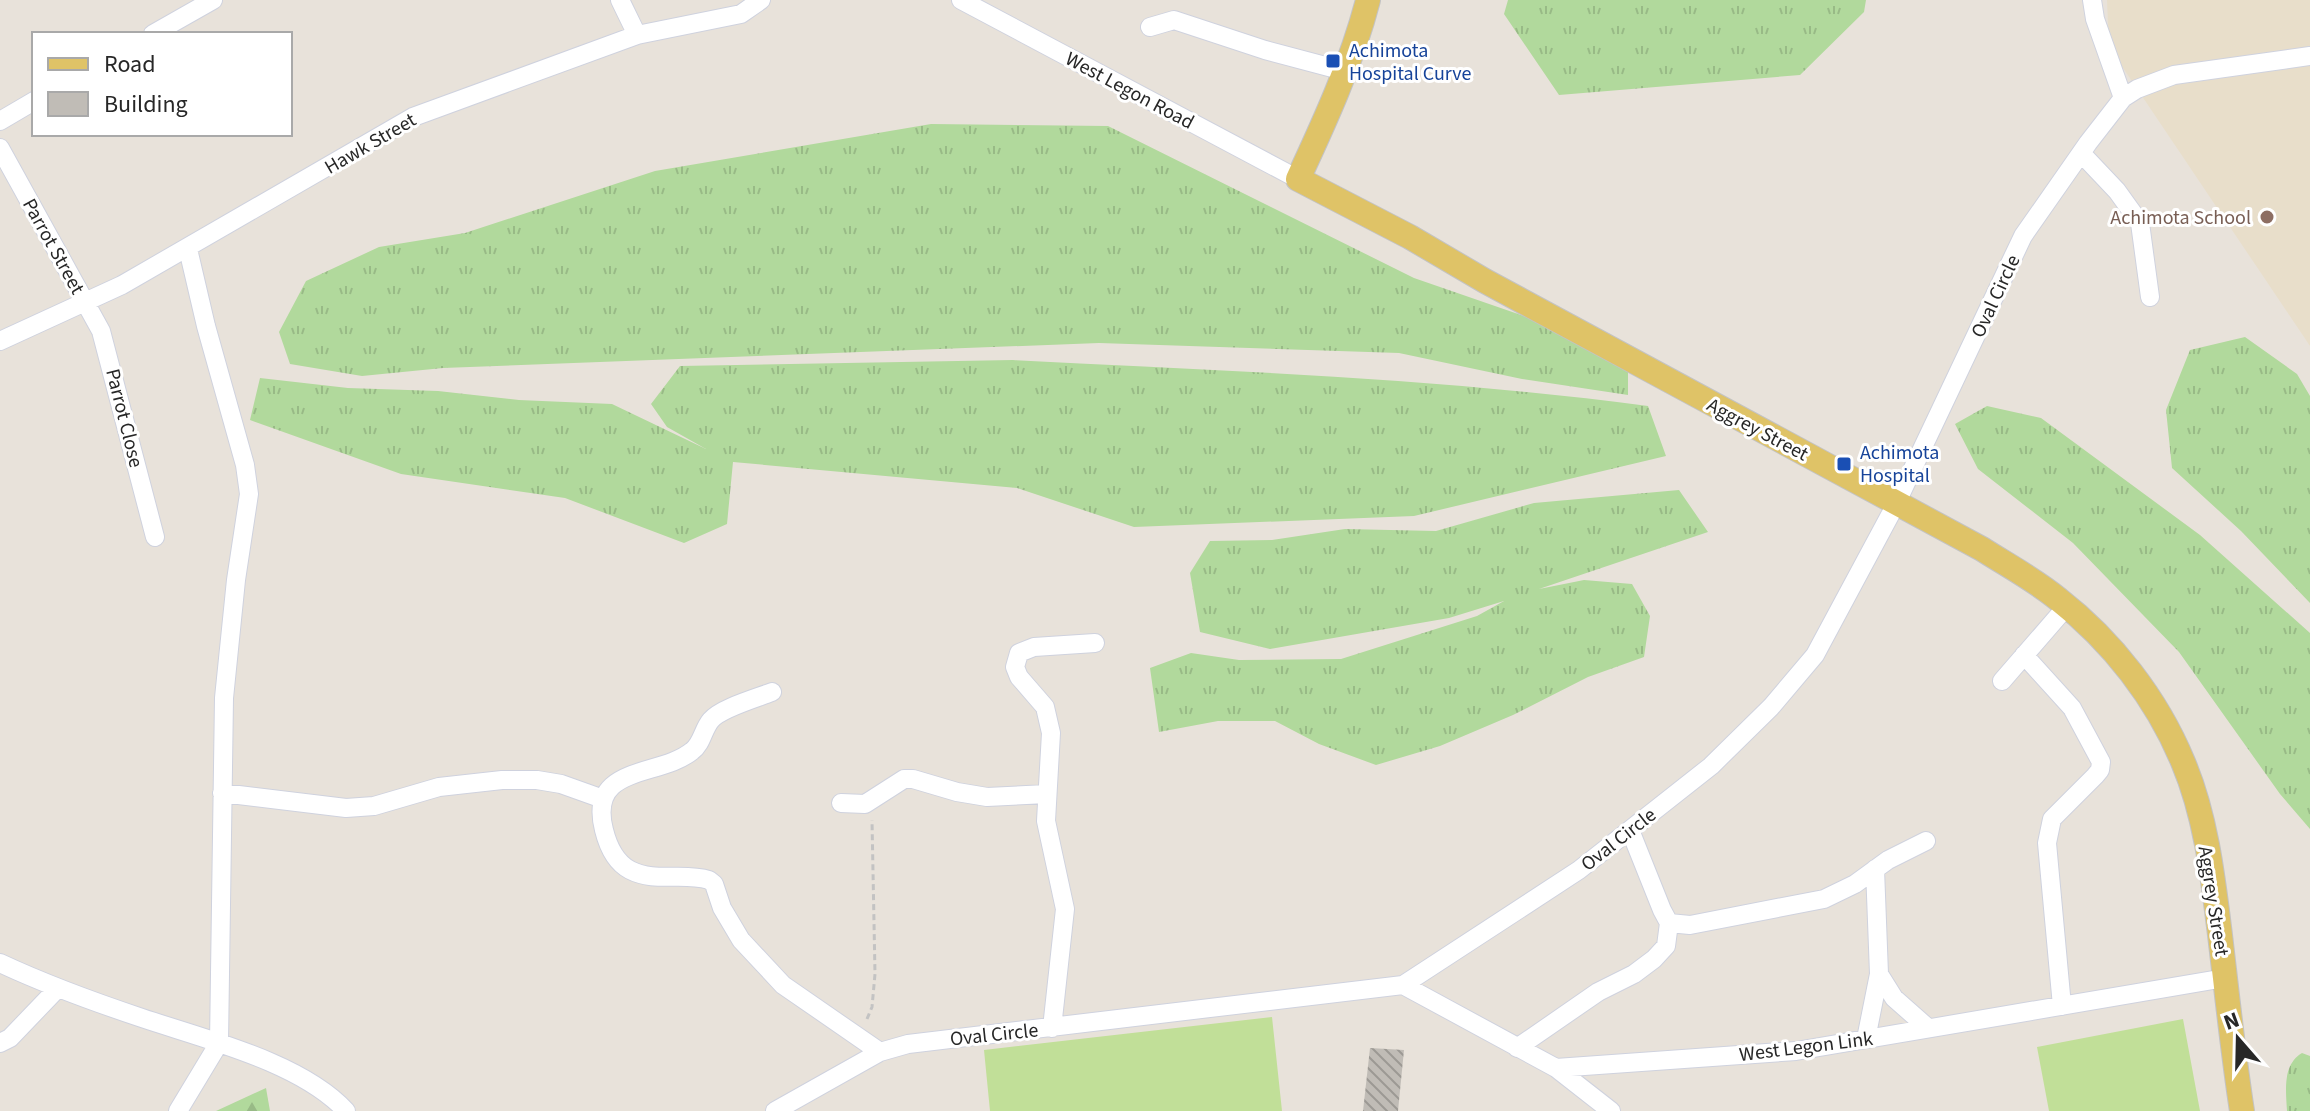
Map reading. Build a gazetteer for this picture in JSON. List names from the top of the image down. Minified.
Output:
{"streets":{"main road":["Aggrey Street"],"street":["West Legon Road","Hawk Street","Parrot Street","Oval Circle","Parrot Close","West Legon Link"]},"crossings":[["West Legon Road","Aggrey Street"],["Hawk Street","Parrot Street"],["Hawk Street","Parrot Close"],["Parrot Street","Parrot Close"],["Oval Circle","Aggrey Street"],["Aggrey Street","West Legon Link"]],"places":{"transit":["Achimota Hospital Curve","Achimota Hospital"],"other":["Achimota School"]},"legend":["Road","Building"],"north":"top"}
